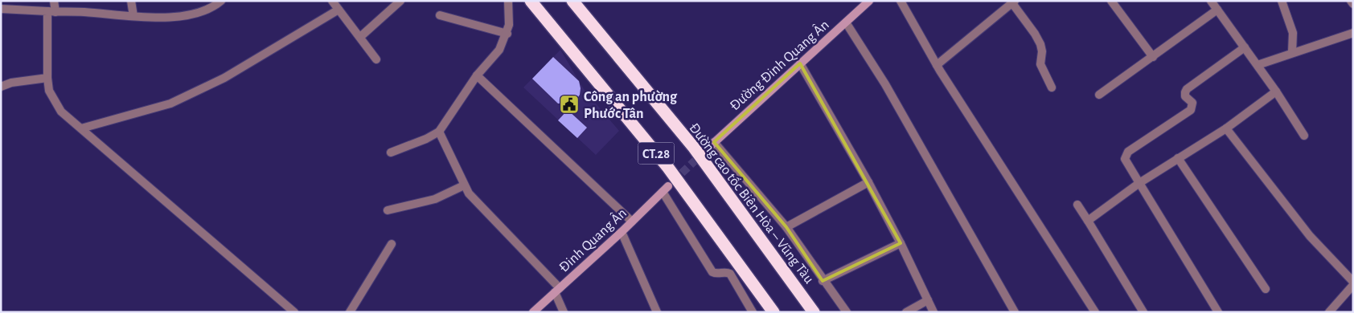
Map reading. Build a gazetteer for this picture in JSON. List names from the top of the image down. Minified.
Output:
{"streets":{"highway":["CT.28","Đường cao tốc Biên Hòa – Vũng Tàu"],"street":["Đường Đinh Quang Ân","Đinh Quang Ân"]},"places":{"public building":["Công an phường Phước Tân"]}}
